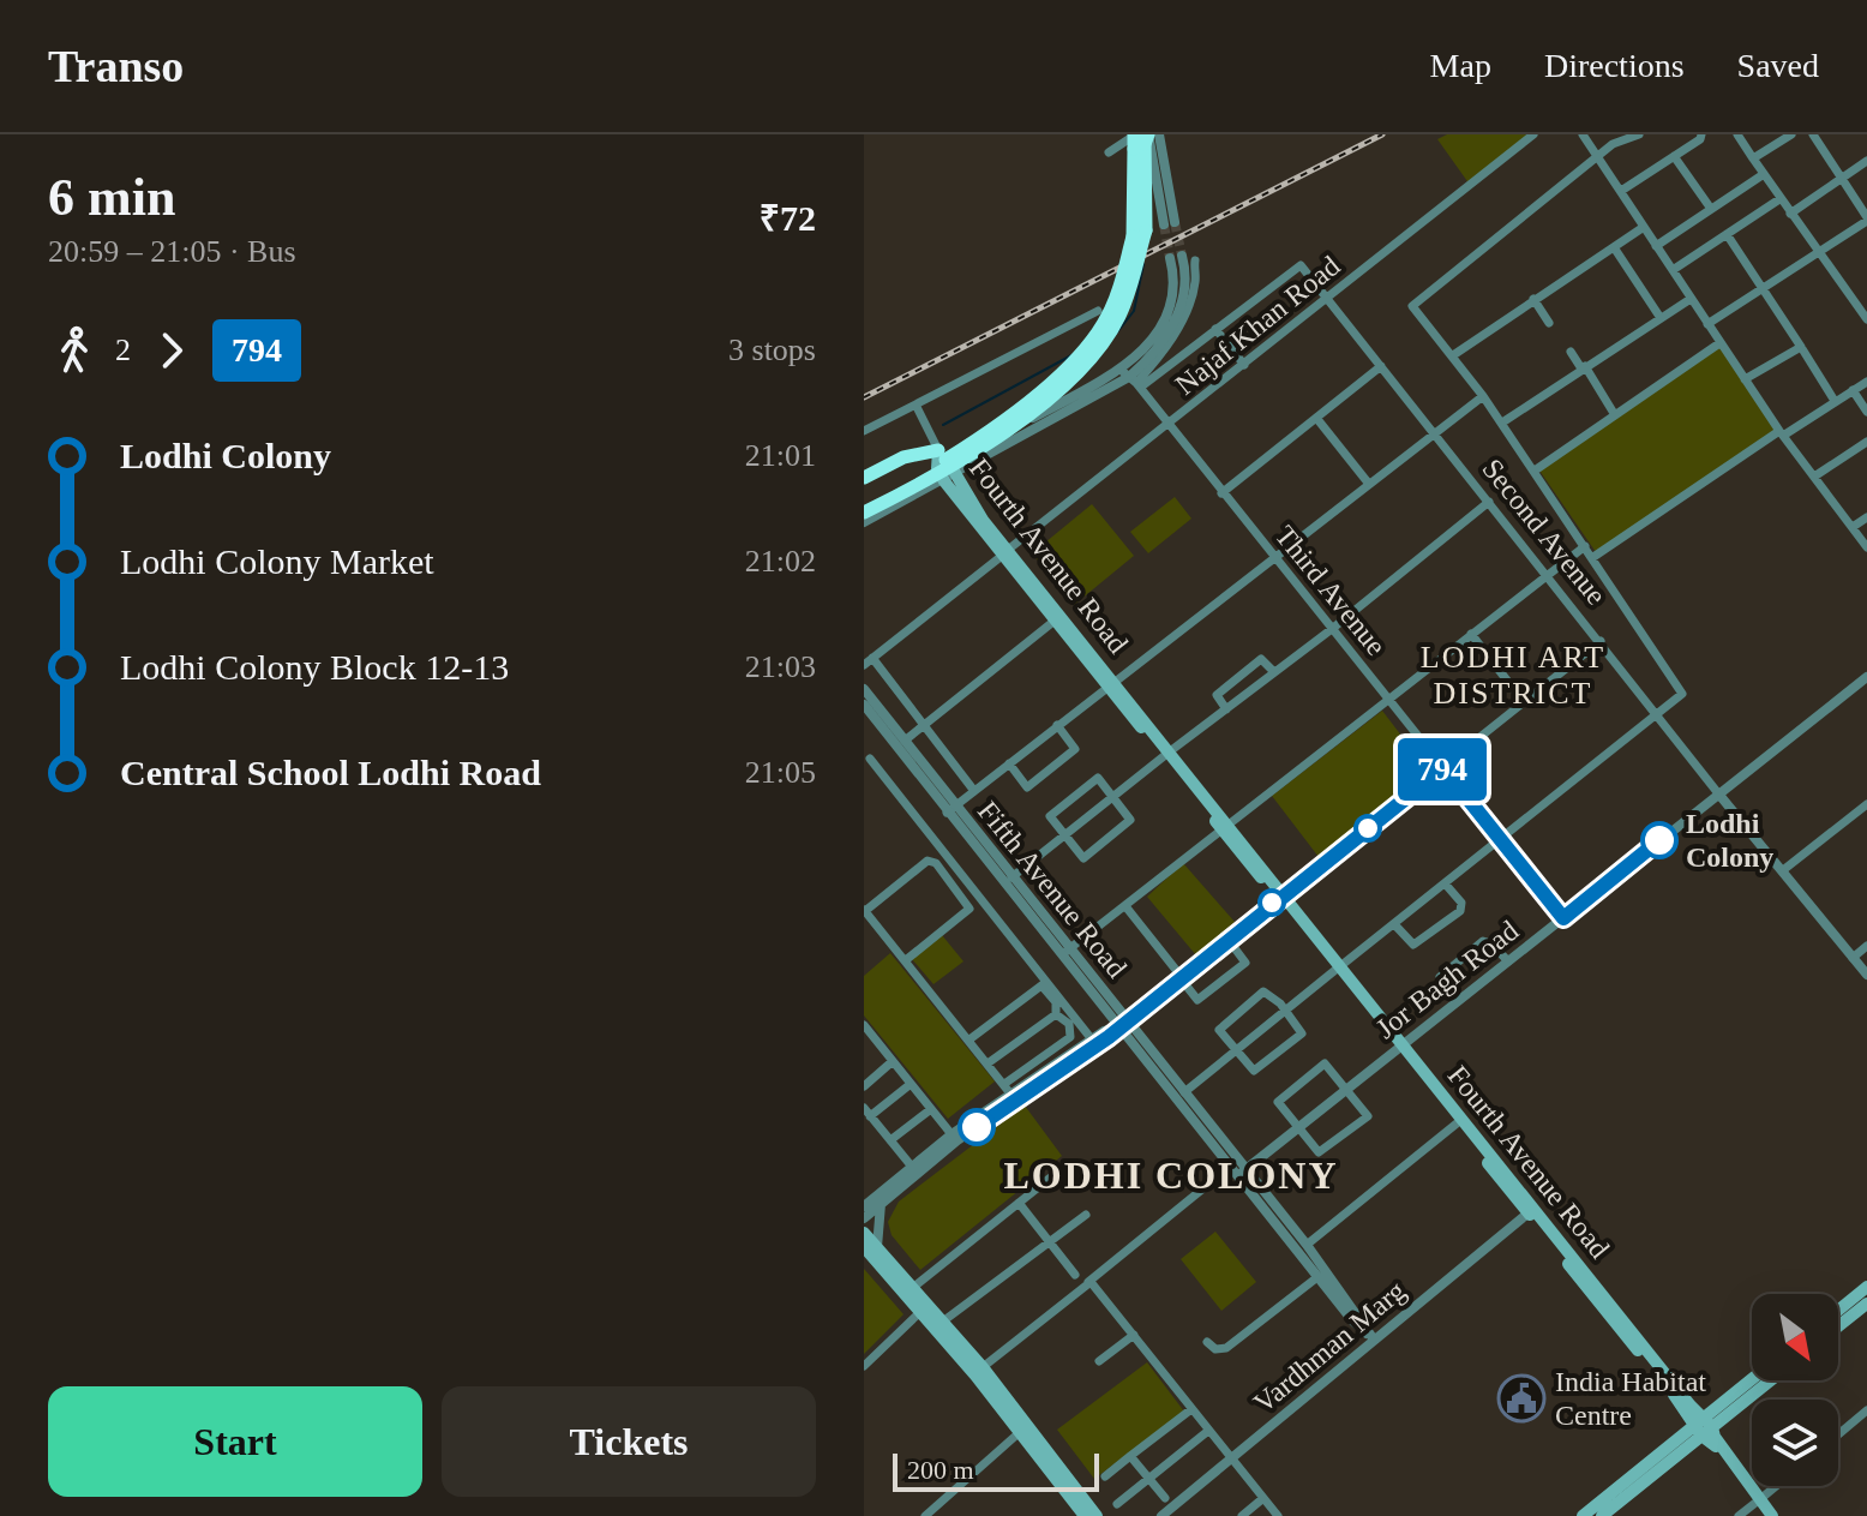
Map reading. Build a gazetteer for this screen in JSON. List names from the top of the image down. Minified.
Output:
{"streets":{"main road":["Fourth Avenue Road"],"street":["Najaf Khan Road","Second Avenue","Third Avenue","Fifth Avenue Road","Jor Bagh Road","Vardhman Marg"]},"crossings":[["Najaf Khan Road","Second Avenue"],["Najaf Khan Road","Fourth Avenue Road"],["Najaf Khan Road","Third Avenue"],["Second Avenue","Jor Bagh Road"],["Fourth Avenue Road","Jor Bagh Road"],["Fourth Avenue Road","Vardhman Marg"],["Third Avenue","Jor Bagh Road"],["Fifth Avenue Road","Jor Bagh Road"],["Fifth Avenue Road","Vardhman Marg"]],"districts":["LODHI ART DISTRICT","LODHI COLONY"],"places":{"other":["Lodhi Colony"],"public building":["India Habitat Centre"]},"lines":["bus line 794"],"scale_bar":"200 m","north":"bottom right","page":{"header":"Transo","nav":["Map","Directions","Saved"],"heading":["6 min","20:59 – 21:05 · Bus","₹72"],"on_map":"794","legs":["2","794","3 stops"],"list":[{"name":"Lodhi Colony","value":"21:01"},{"name":"Lodhi Colony Market","value":"21:02"},{"name":"Lodhi Colony Block 12-13","value":"21:03"},{"name":"Central School Lodhi Road","value":"21:05"}],"buttons":["Start","Tickets"],"scale":"200 m"}}
